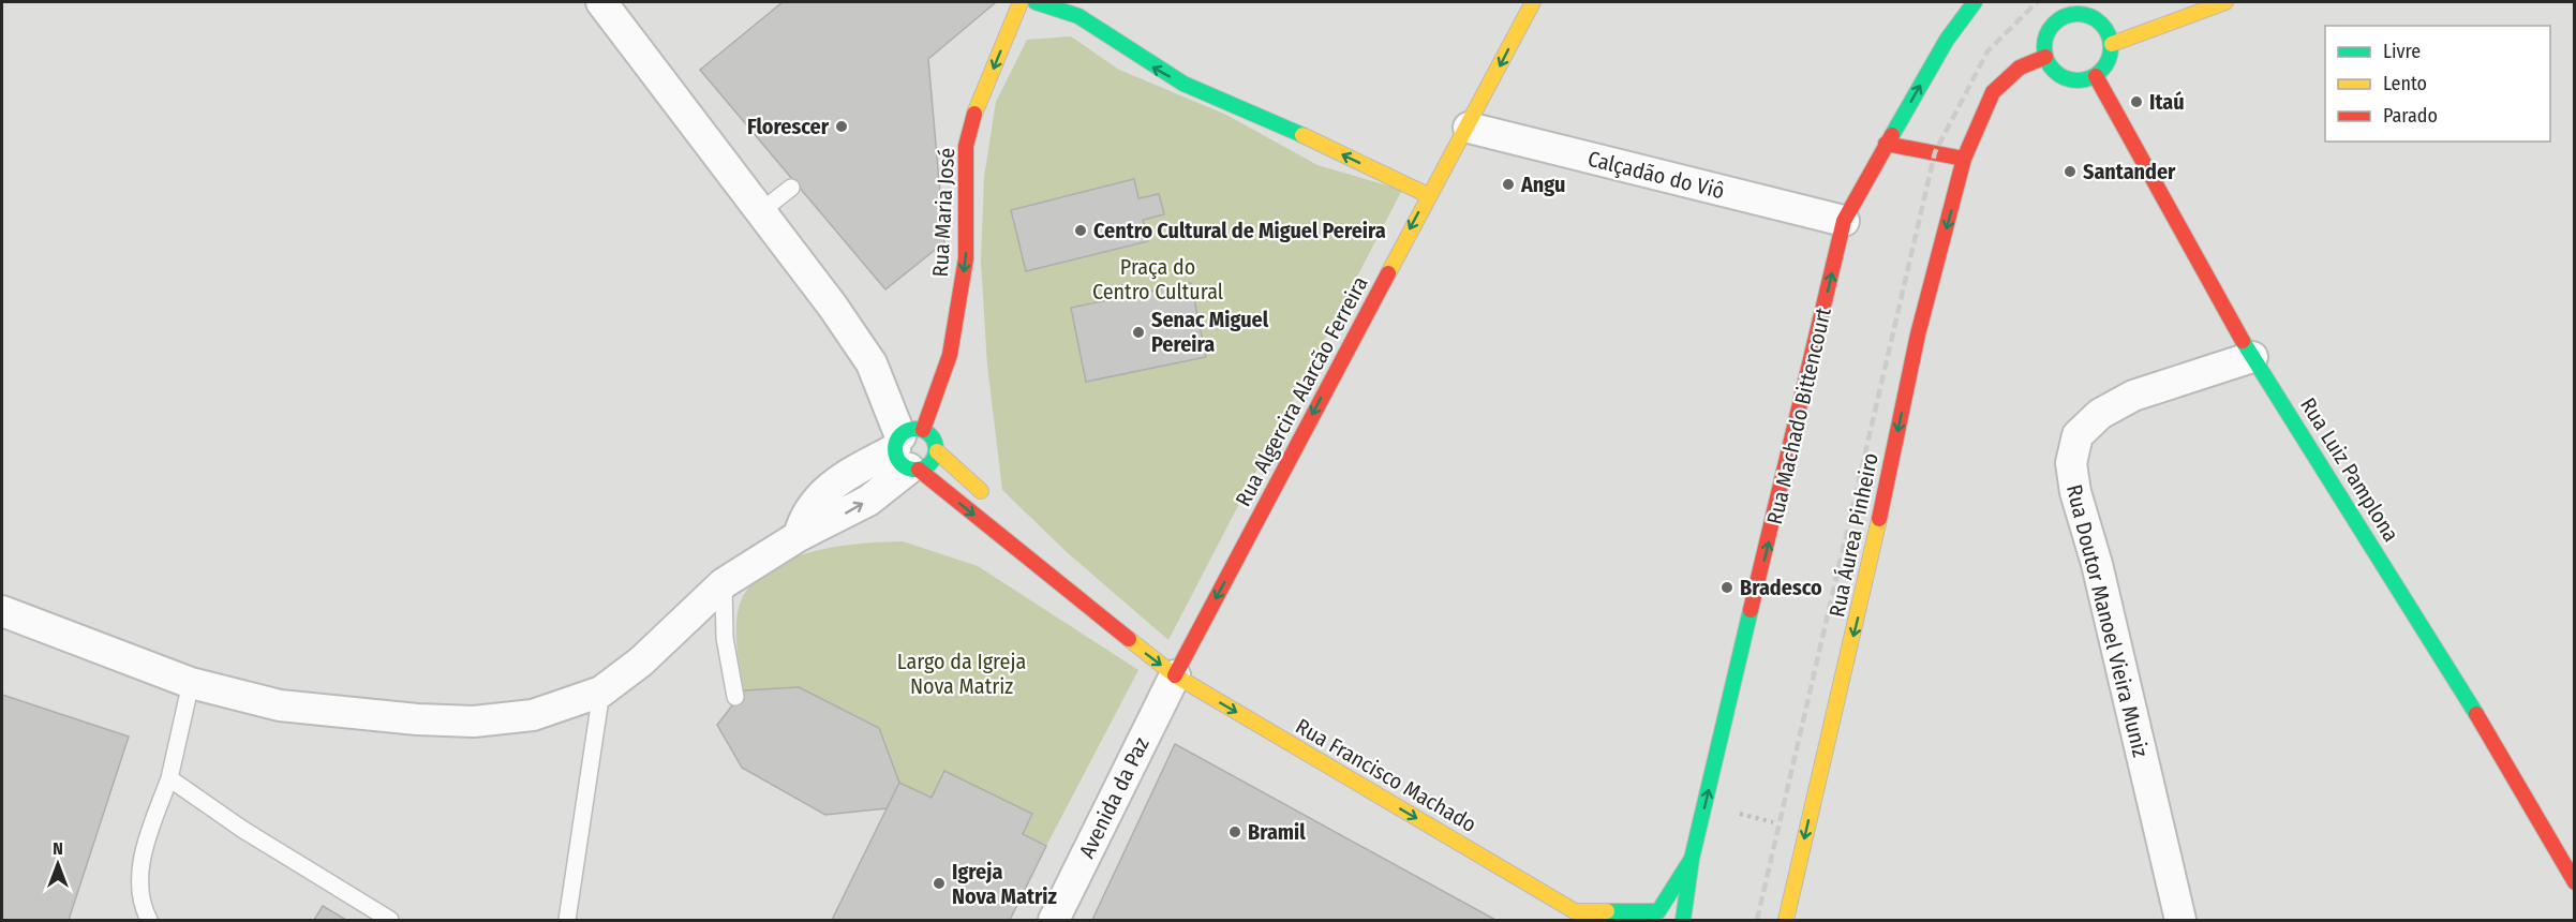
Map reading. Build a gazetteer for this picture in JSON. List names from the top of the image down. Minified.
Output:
{"streets":{"street":["Calçadão do Viô","Rua Maria José","Rua Algercira Alarcão Ferreira","Rua Machado Bittencourt","Rua Luiz Pamplona","Rua Áurea Pinheiro","Rua Doutor Manoel Vieira Muniz","Rua Francisco Machado","Avenida da Paz"]},"crossings":[["Calçadão do Viô","Rua Algercira Alarcão Ferreira"],["Calçadão do Viô","Rua Machado Bittencourt"],["Rua Maria José","Rua Francisco Machado"],["Rua Algercira Alarcão Ferreira","Rua Francisco Machado"],["Rua Algercira Alarcão Ferreira","Avenida da Paz"],["Rua Machado Bittencourt","Rua Francisco Machado"],["Rua Luiz Pamplona","Rua Áurea Pinheiro"],["Rua Luiz Pamplona","Rua Doutor Manoel Vieira Muniz"],["Rua Francisco Machado","Avenida da Paz"]],"one_way":["Rua Maria José","Rua Algercira Alarcão Ferreira","Rua Machado Bittencourt","Rua Áurea Pinheiro","Rua Francisco Machado"],"parks":["Praça do Centro Cultural","Largo da Igreja Nova Matriz"],"places":["Itaú","Florescer","Santander","Angu","Centro Cultural de Miguel Pereira","Senac Miguel Pereira","Bradesco","Bramil","Igreja Nova Matriz"],"legend":["Livre","Lento","Parado"],"north":"top"}
